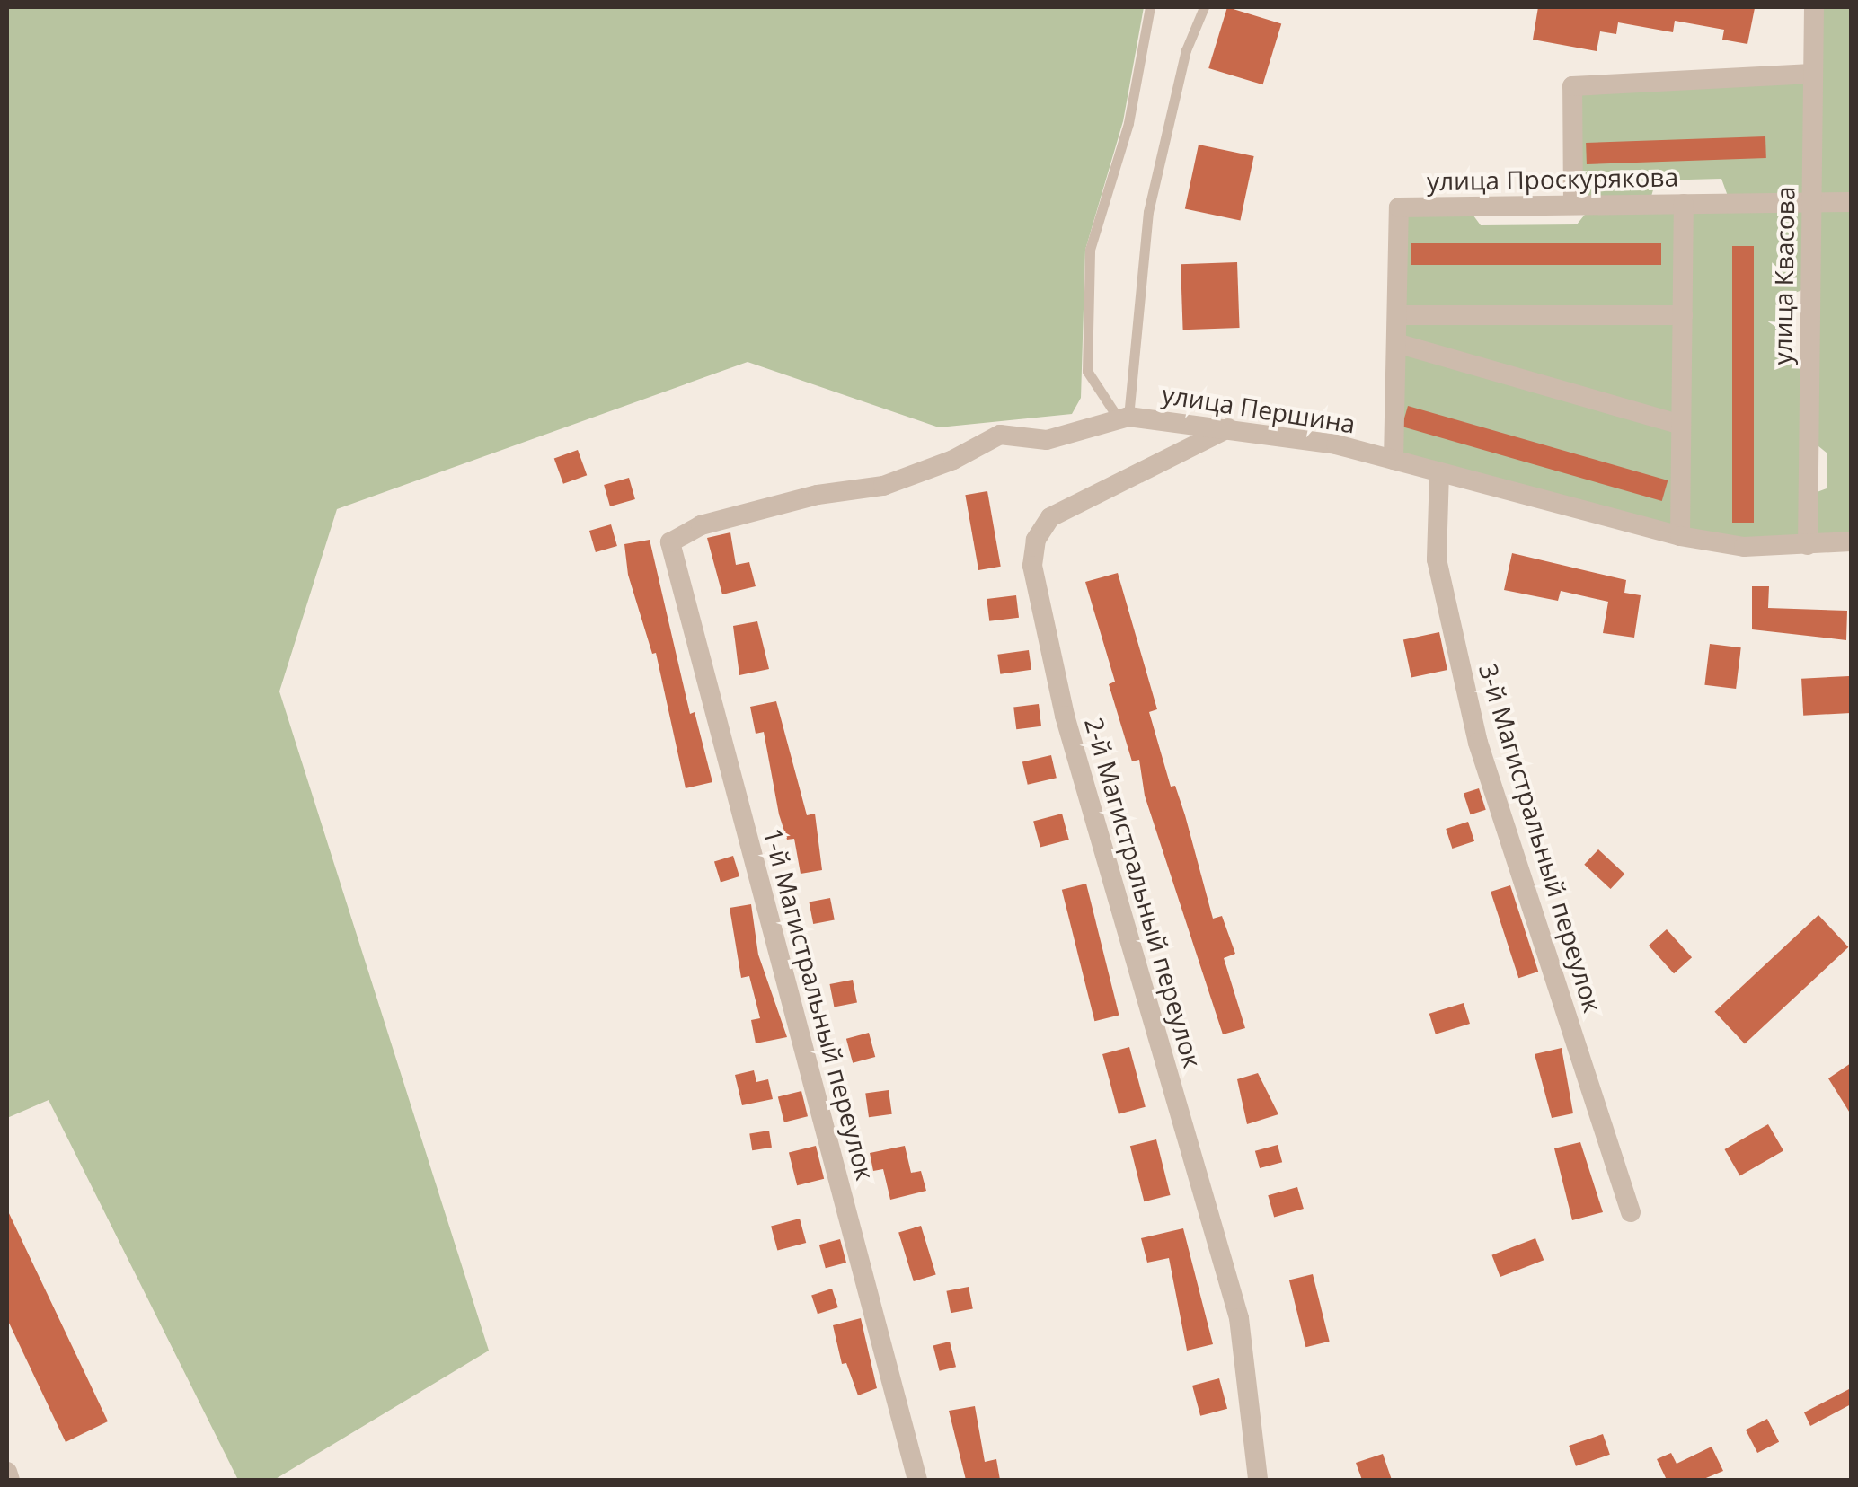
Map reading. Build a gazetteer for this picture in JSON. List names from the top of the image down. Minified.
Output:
{"streets":{"street":["улица Проскурякова","улица Квасова","улица Першина","3-й Магистральный переулок","2-й Магистральный переулок","1-й Магистральный переулок"]},"crossings":[["улица Проскурякова","улица Квасова"],["улица Проскурякова","улица Першина"],["улица Квасова","улица Першина"],["улица Першина","3-й Магистральный переулок"],["улица Першина","2-й Магистральный переулок"],["улица Першина","1-й Магистральный переулок"]]}
